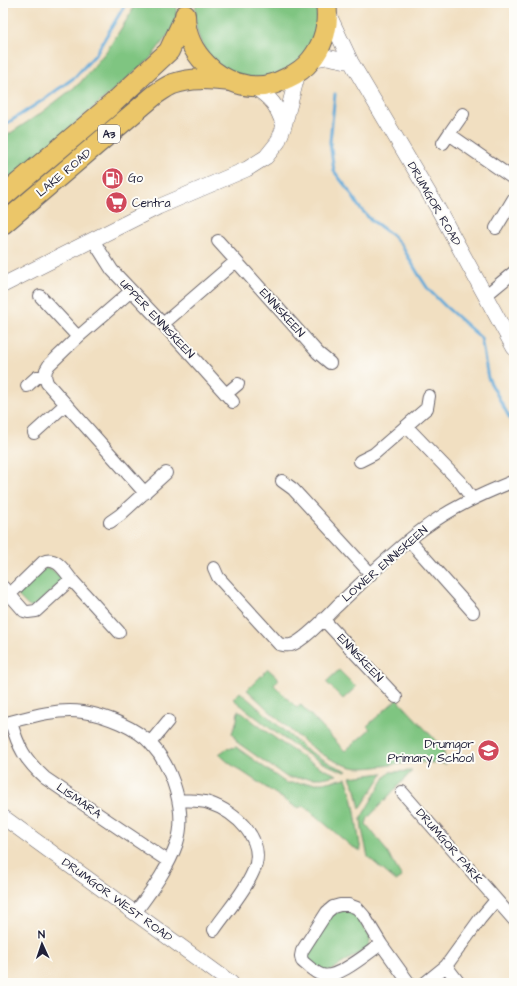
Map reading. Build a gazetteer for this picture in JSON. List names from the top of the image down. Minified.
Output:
{"streets":{"highway":["A3","LAKE ROAD"],"street":["DRUMGOR ROAD","ENNISKEEN","UPPER ENNISKEEN","LOWER ENNISKEEN","LISMARA","DRUMGOR PARK","DRUMGOR WEST ROAD"]},"crossings":[["A3","LAKE ROAD"],["ENNISKEEN","LOWER ENNISKEEN"],["LISMARA","DRUMGOR WEST ROAD"]],"places":{"fuel station":["Go"],"supermarket":["Centra"],"school or university":["Drumgor Primary School"]},"north":"top"}
